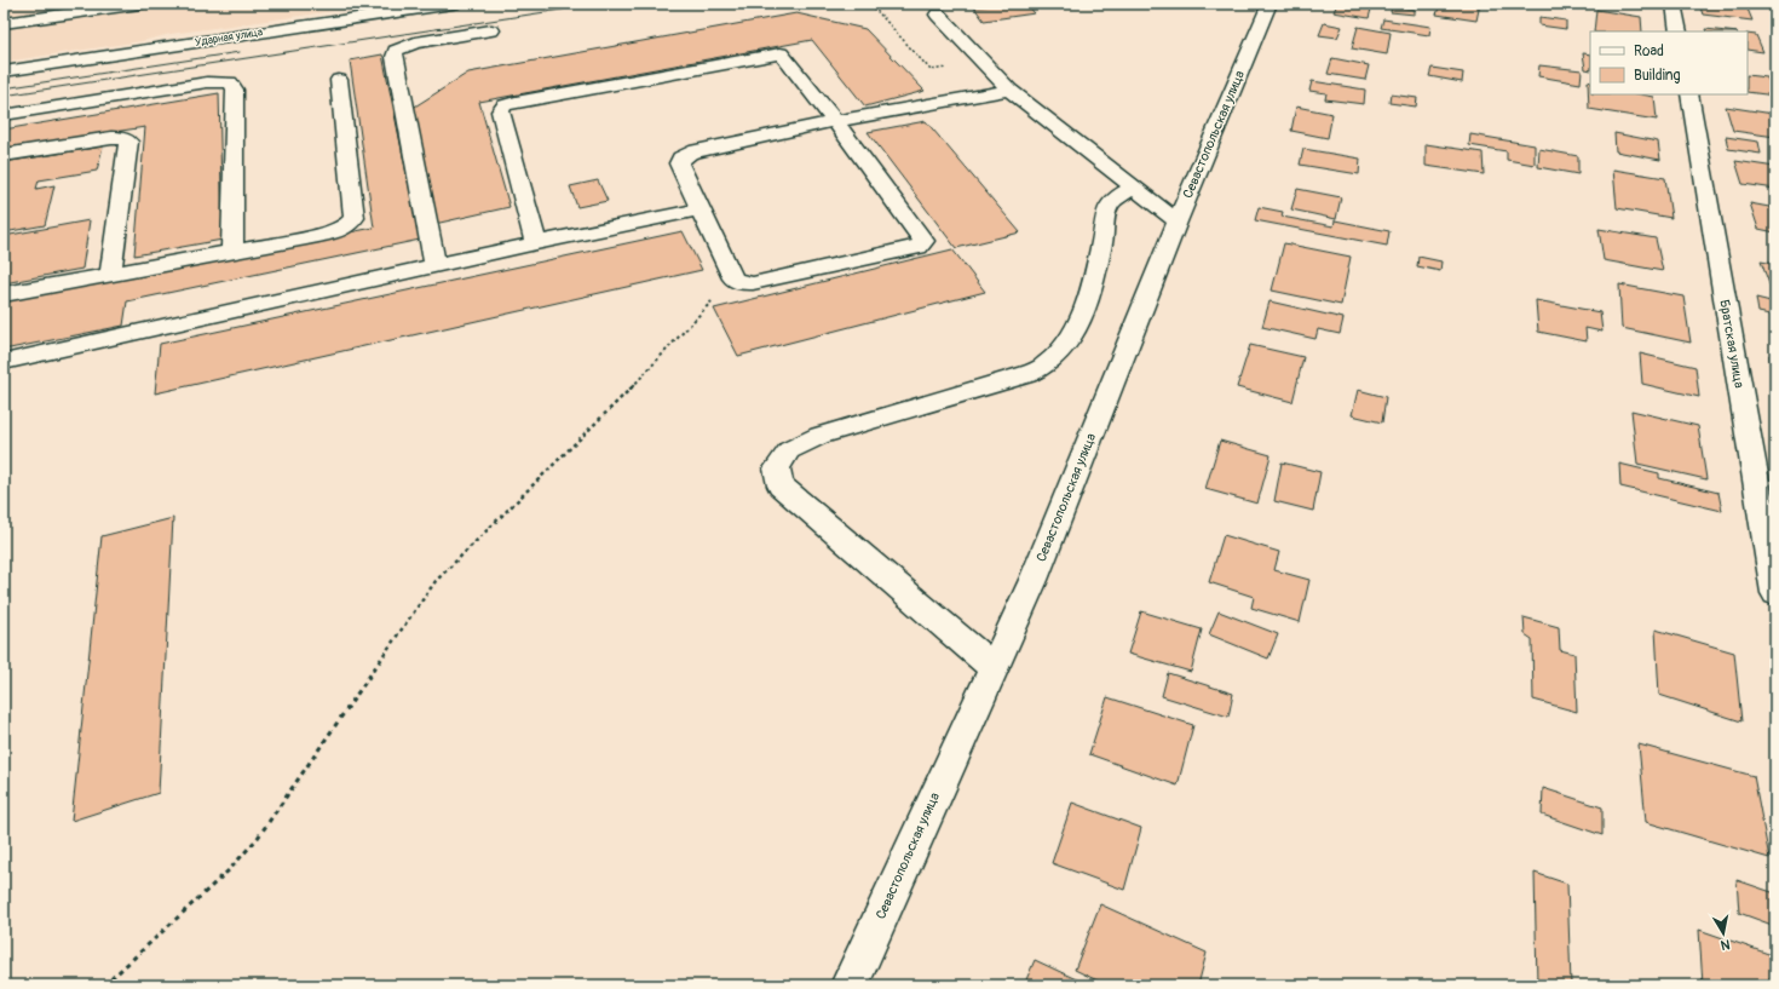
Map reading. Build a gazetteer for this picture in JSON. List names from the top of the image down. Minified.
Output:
{"streets":{"street":["Ударная улица","Севастопольская улица","Братская улица"]},"legend":["Road","Building"],"north":"bottom"}
